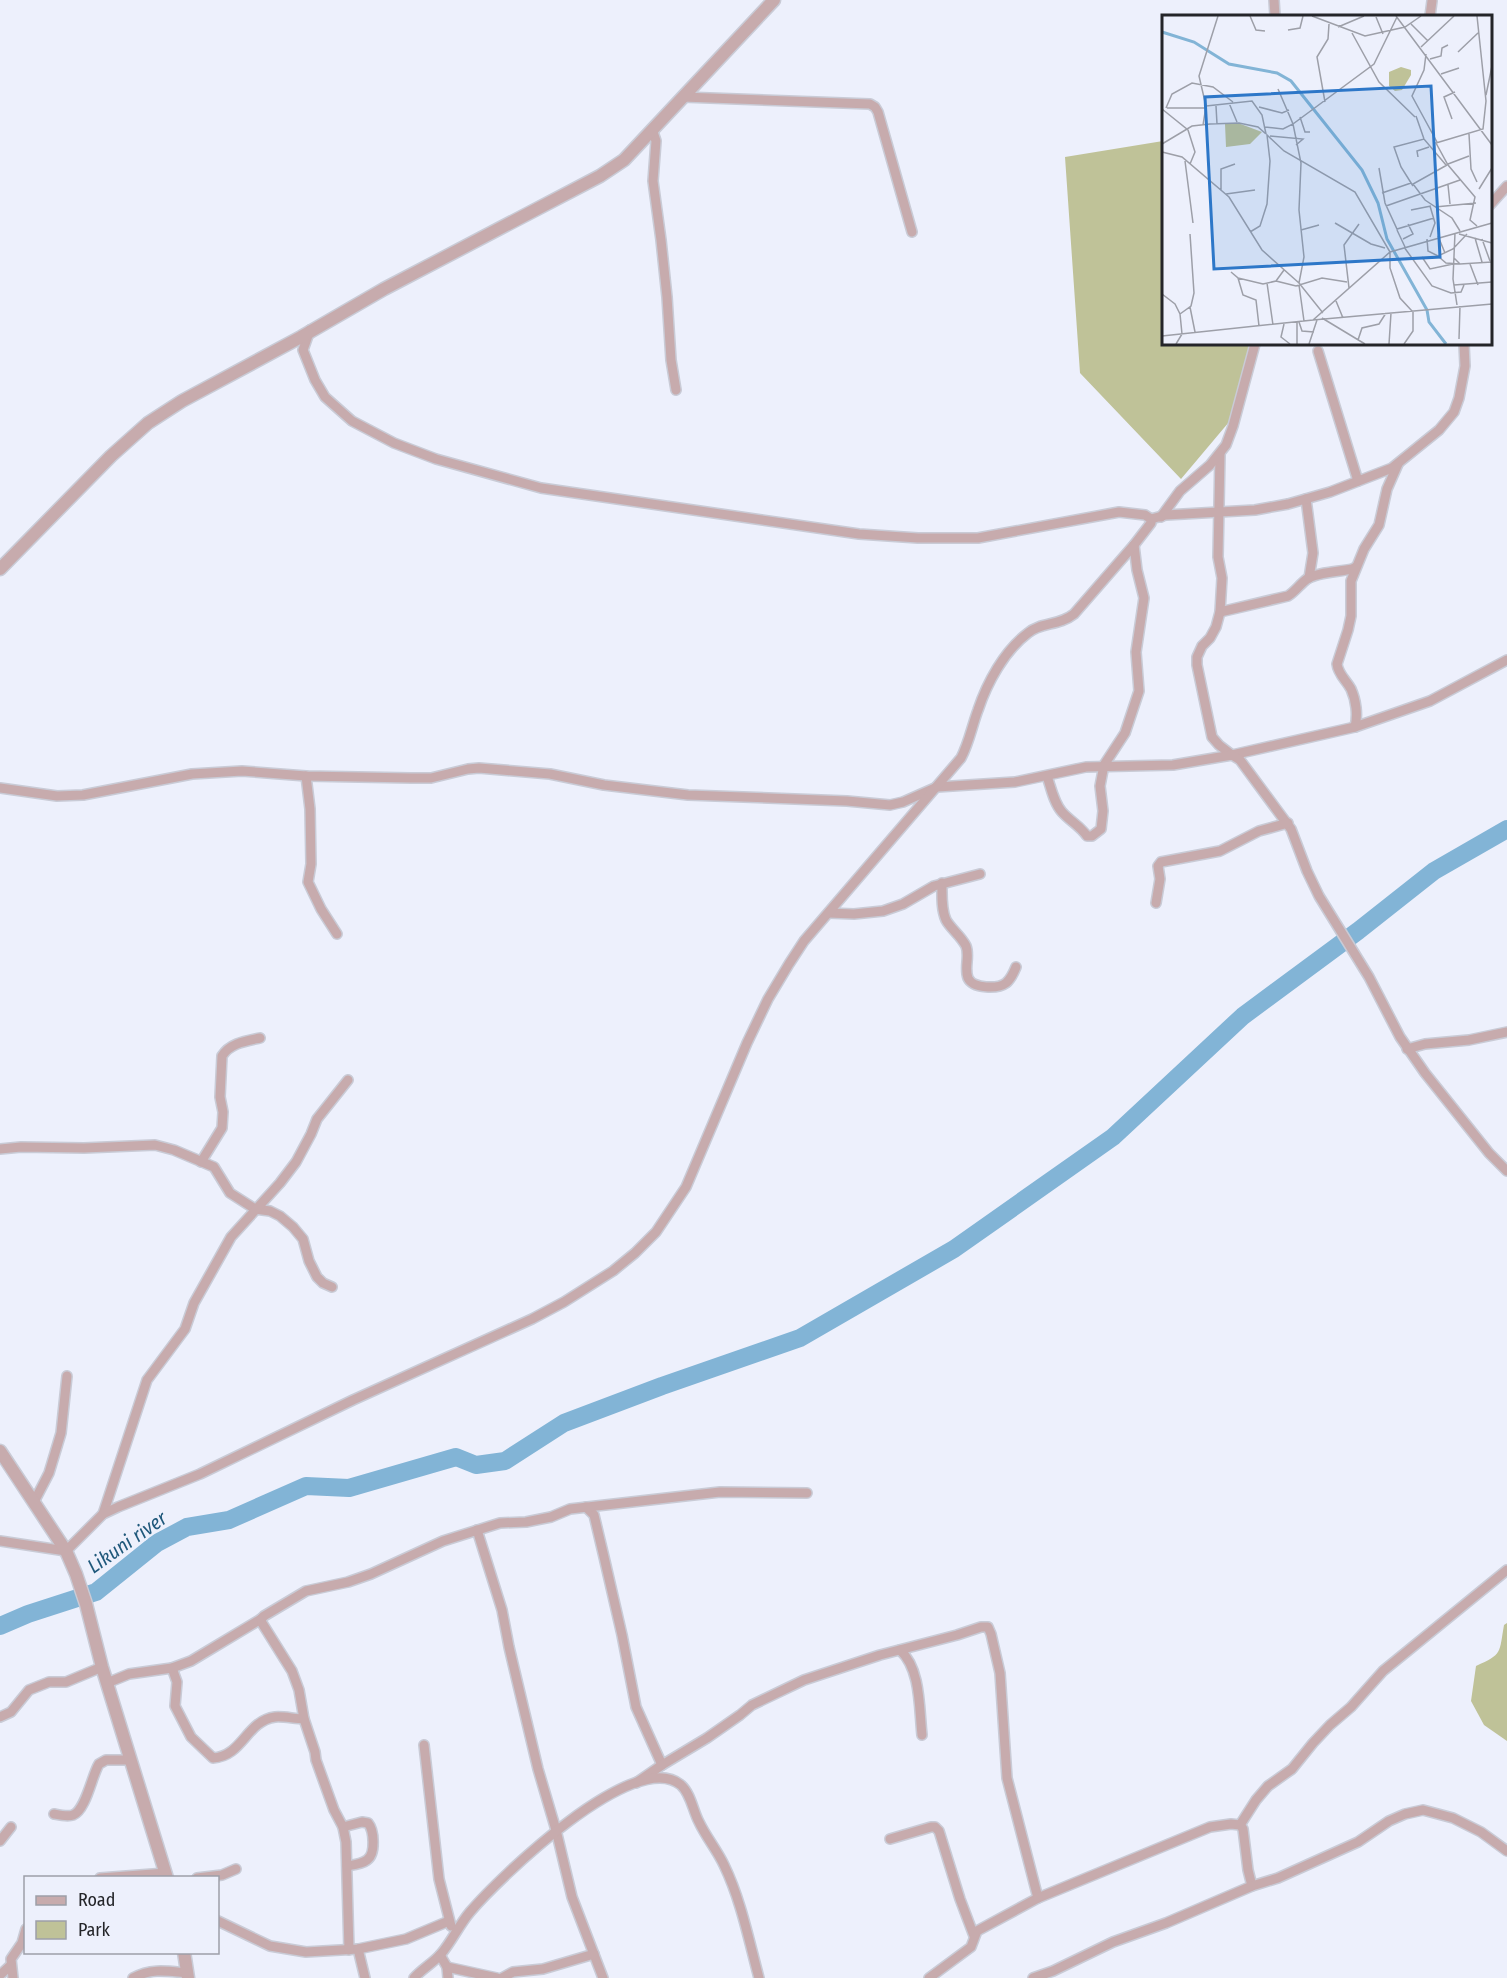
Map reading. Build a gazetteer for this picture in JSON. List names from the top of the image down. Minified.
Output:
{"water":["Likuni river"],"legend":["Road","Park"]}
